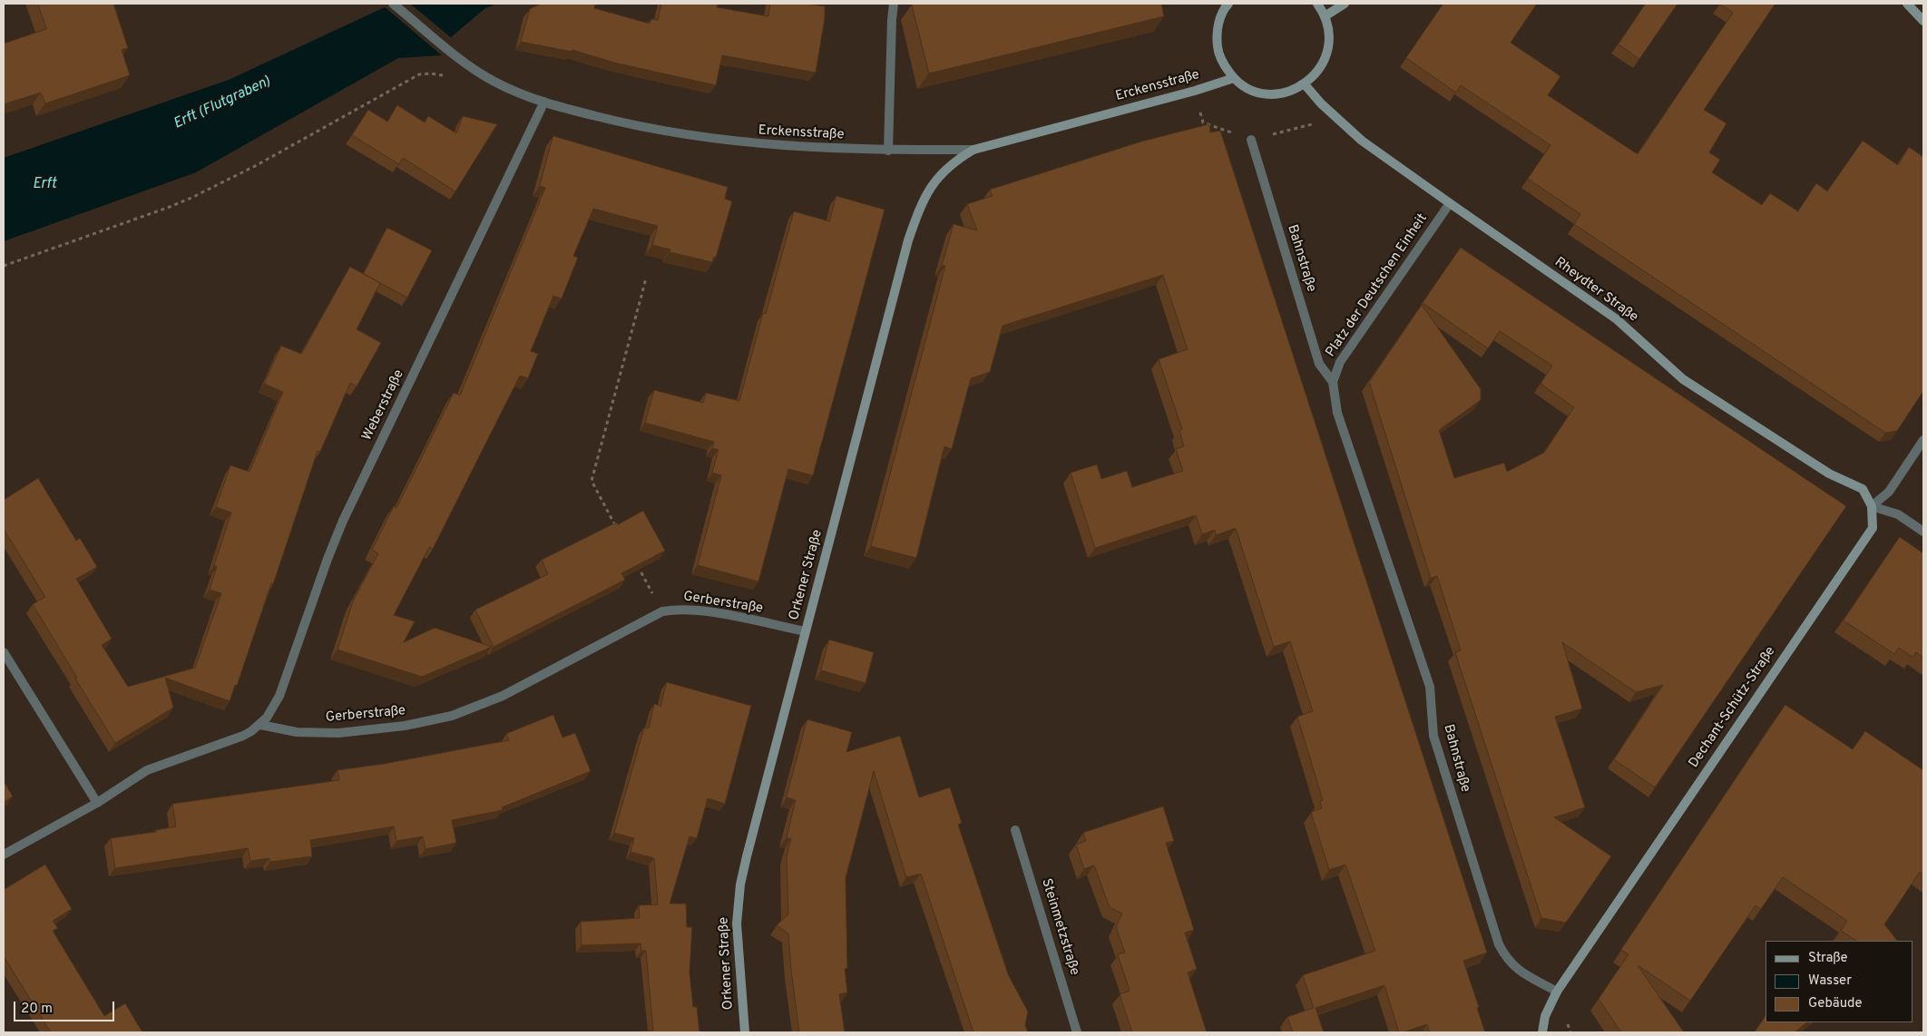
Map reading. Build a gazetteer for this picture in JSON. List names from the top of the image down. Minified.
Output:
{"streets":{"street":["Erckensstraße","Bahnstraße","Platz der Deutschen Einheit","Rheydter Straße","Weberstraße","Orkener Straße","Gerberstraße","Dechant-Schütz-Straße","Steinmetzstraße"]},"crossings":[["Erckensstraße","Weberstraße"],["Erckensstraße","Orkener Straße"],["Bahnstraße","Platz der Deutschen Einheit"],["Bahnstraße","Dechant-Schütz-Straße"],["Platz der Deutschen Einheit","Rheydter Straße"],["Rheydter Straße","Dechant-Schütz-Straße"],["Weberstraße","Gerberstraße"],["Orkener Straße","Gerberstraße"]],"water":["Erft (Flutgraben)","Erft"],"legend":["Straße","Wasser","Gebäude"],"scale_bar":"20 m"}
